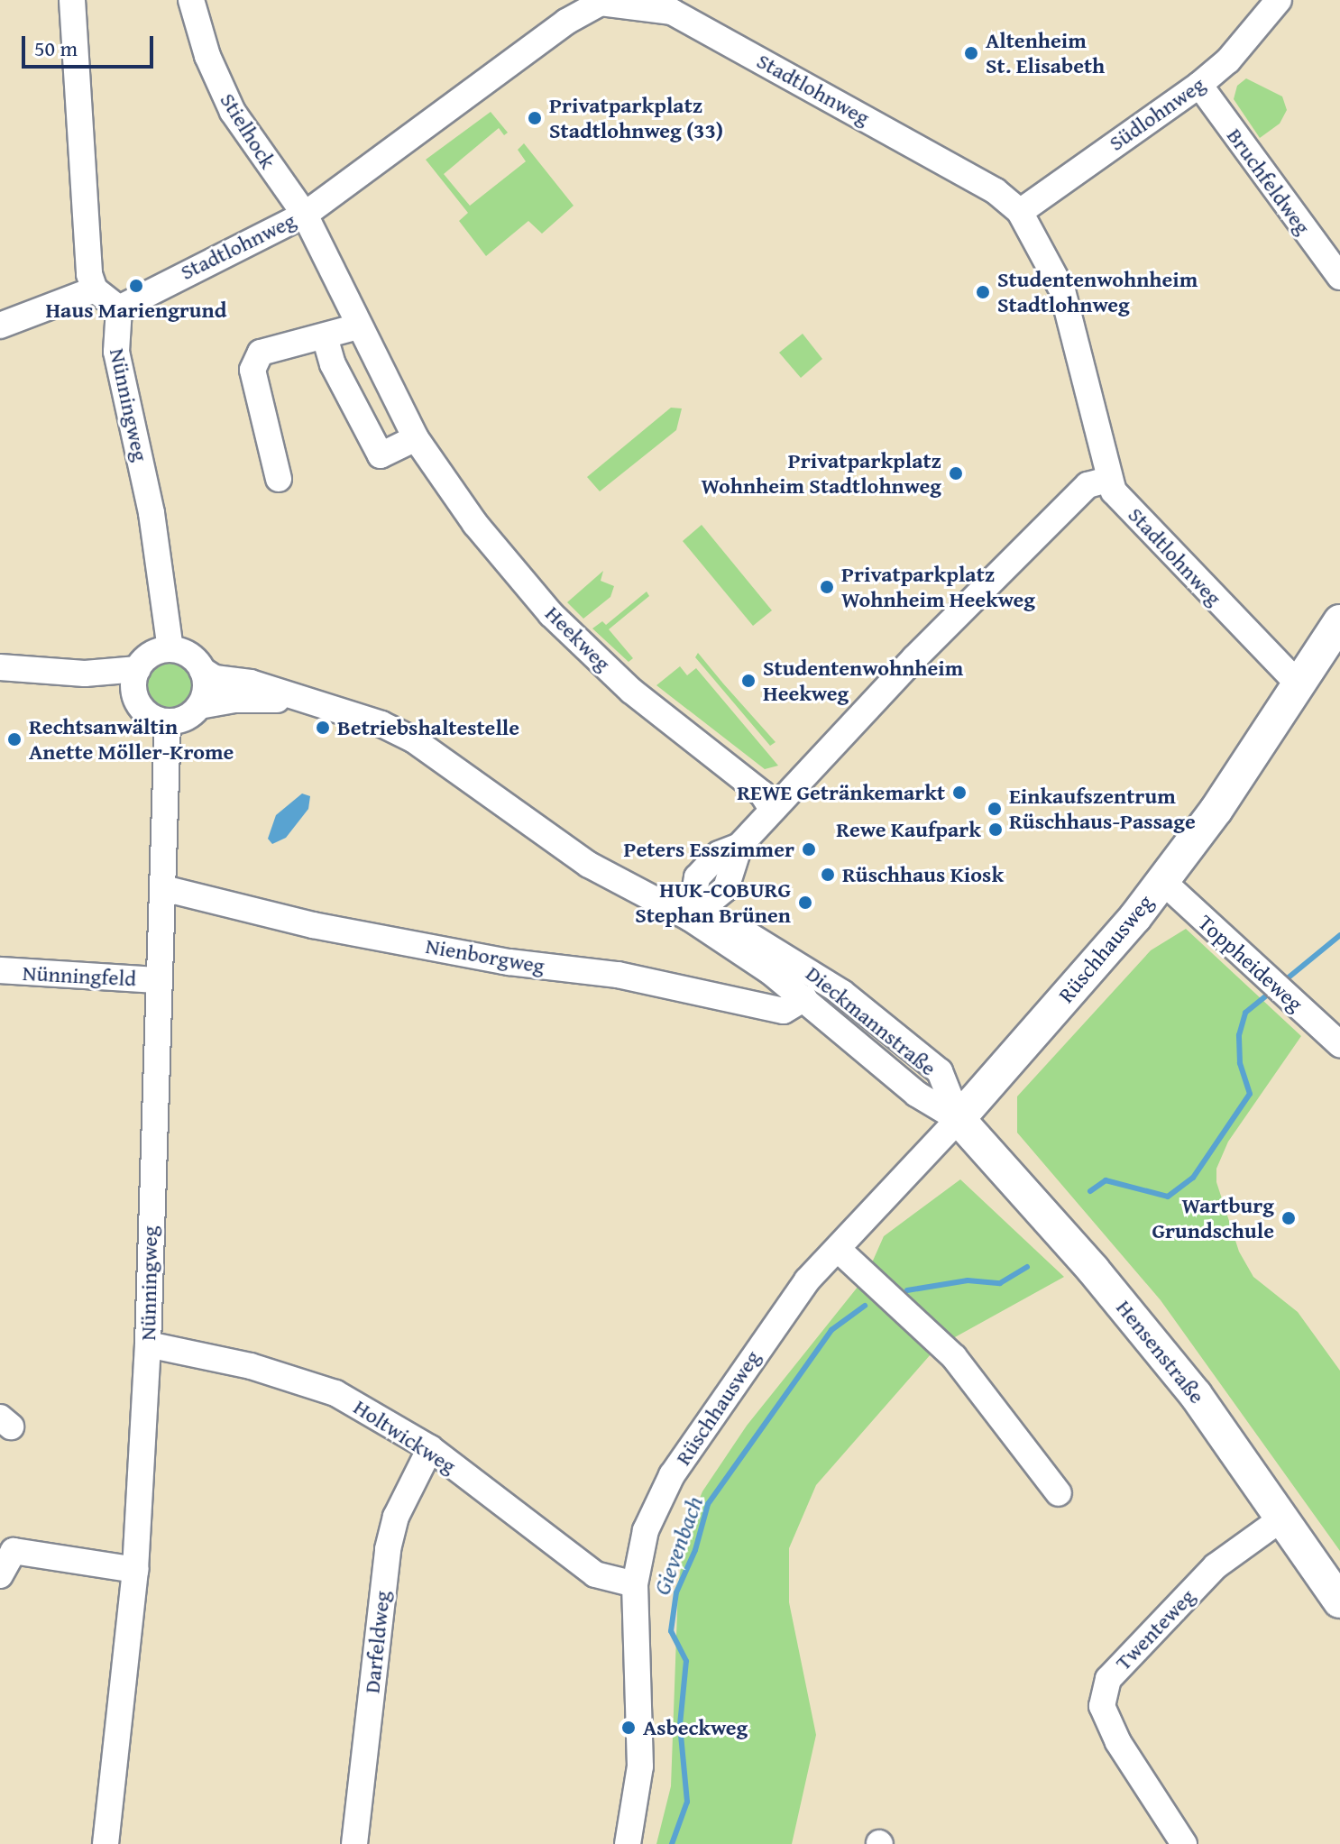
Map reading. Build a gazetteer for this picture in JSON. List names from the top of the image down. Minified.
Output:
{"streets":{"main road":["Rüschhausweg","Hensenstraße"],"street":["Stadtlohnweg","Südlohnweg","Stielhock","Bruchfeldweg","Nünningweg","Heekweg","Nienborgweg","Toppheideweg","Nünningfeld","Dieckmannstraße","Holtwickweg","Twenteweg","Darfeldweg"]},"crossings":[["Stadtlohnweg","Südlohnweg"],["Stadtlohnweg","Stielhock"],["Stadtlohnweg","Nünningweg"],["Stadtlohnweg","Heekweg"],["Stadtlohnweg","Rüschhausweg"],["Südlohnweg","Bruchfeldweg"],["Stielhock","Heekweg"],["Nünningweg","Nienborgweg"],["Nünningweg","Nünningfeld"],["Nünningweg","Dieckmannstraße"],["Nünningweg","Holtwickweg"],["Rüschhausweg","Toppheideweg"],["Rüschhausweg","Dieckmannstraße"],["Rüschhausweg","Hensenstraße"],["Rüschhausweg","Holtwickweg"],["Nienborgweg","Dieckmannstraße"],["Dieckmannstraße","Hensenstraße"],["Hensenstraße","Twenteweg"],["Holtwickweg","Darfeldweg"]],"water":["Gievenbach"],"places":["Altenheim St. Elisabeth","Privatparkplatz Stadtlohnweg (33)","Haus Mariengrund","Studentenwohnheim Stadtlohnweg","Privatparkplatz Wohnheim Stadtlohnweg","Privatparkplatz Wohnheim Heekweg","Studentenwohnheim Heekweg","Betriebshaltestelle","Rechtsanwältin Anette Möller-Krome","REWE Getränkemarkt","Einkaufszentrum Rüschhaus-Passage","Rewe Kaufpark","Peters Esszimmer","Rüschhaus Kiosk","HUK-COBURG Stephan Brünen","Wartburg Grundschule","Asbeckweg"],"scale_bar":"50 m"}
